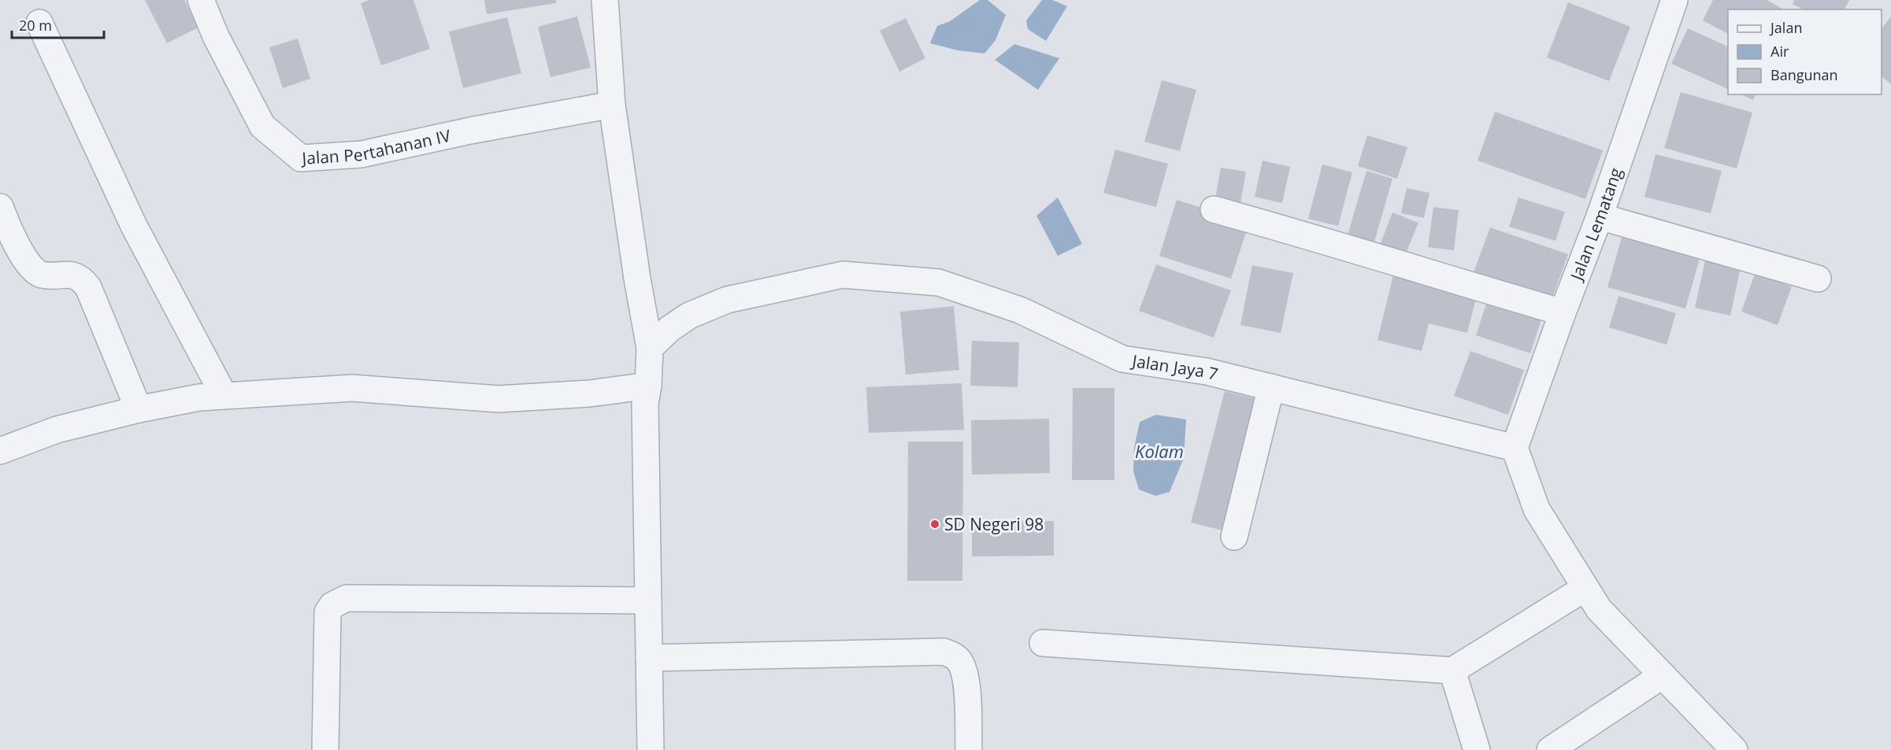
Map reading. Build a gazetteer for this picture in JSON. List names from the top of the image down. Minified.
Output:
{"streets":{"street":["Jalan Pertahanan IV","Jalan Lematang","Jalan Jaya 7"]},"crossings":[["Jalan Lematang","Jalan Jaya 7"]],"water":["Kolam"],"places":["SD Negeri 98"],"legend":["Jalan","Air","Bangunan"],"scale_bar":"20 m"}
